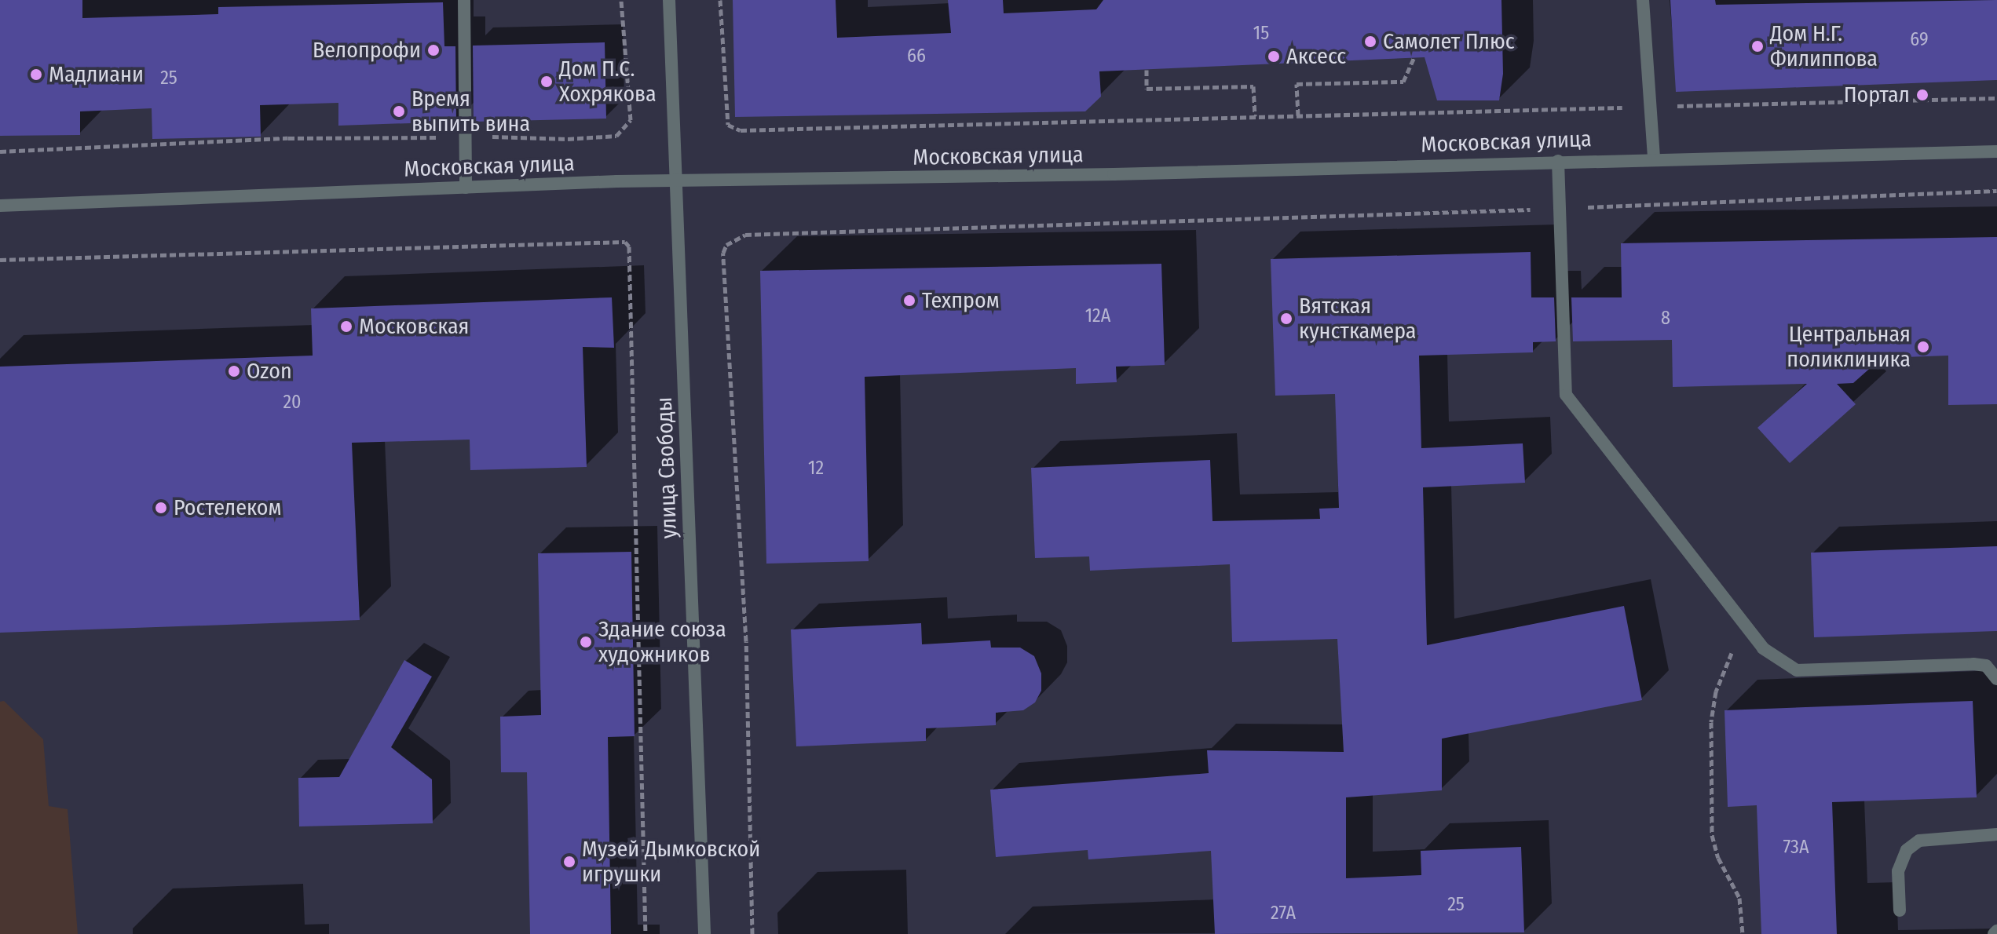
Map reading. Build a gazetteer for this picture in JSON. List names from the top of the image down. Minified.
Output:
{"streets":{"street":["Московская улица","улица Свободы"]},"crossings":[["Московская улица","улица Свободы"]],"places":["Самолет Плюс","Дом Н.Г. Филиппова","Велопрофи","Аксесс","Мадлиани","Дом П.С. Хохрякова","Портал","Время выпить вина","Техпром","Вятская кунсткамера","Московская","Центральная поликлиника","Ozon","Ростелеком","Здание союза художников","Музей Дымковской игрушки"],"house_numbers":["15","69","66","25","12А","8","20","12","73А","25","27А"]}
